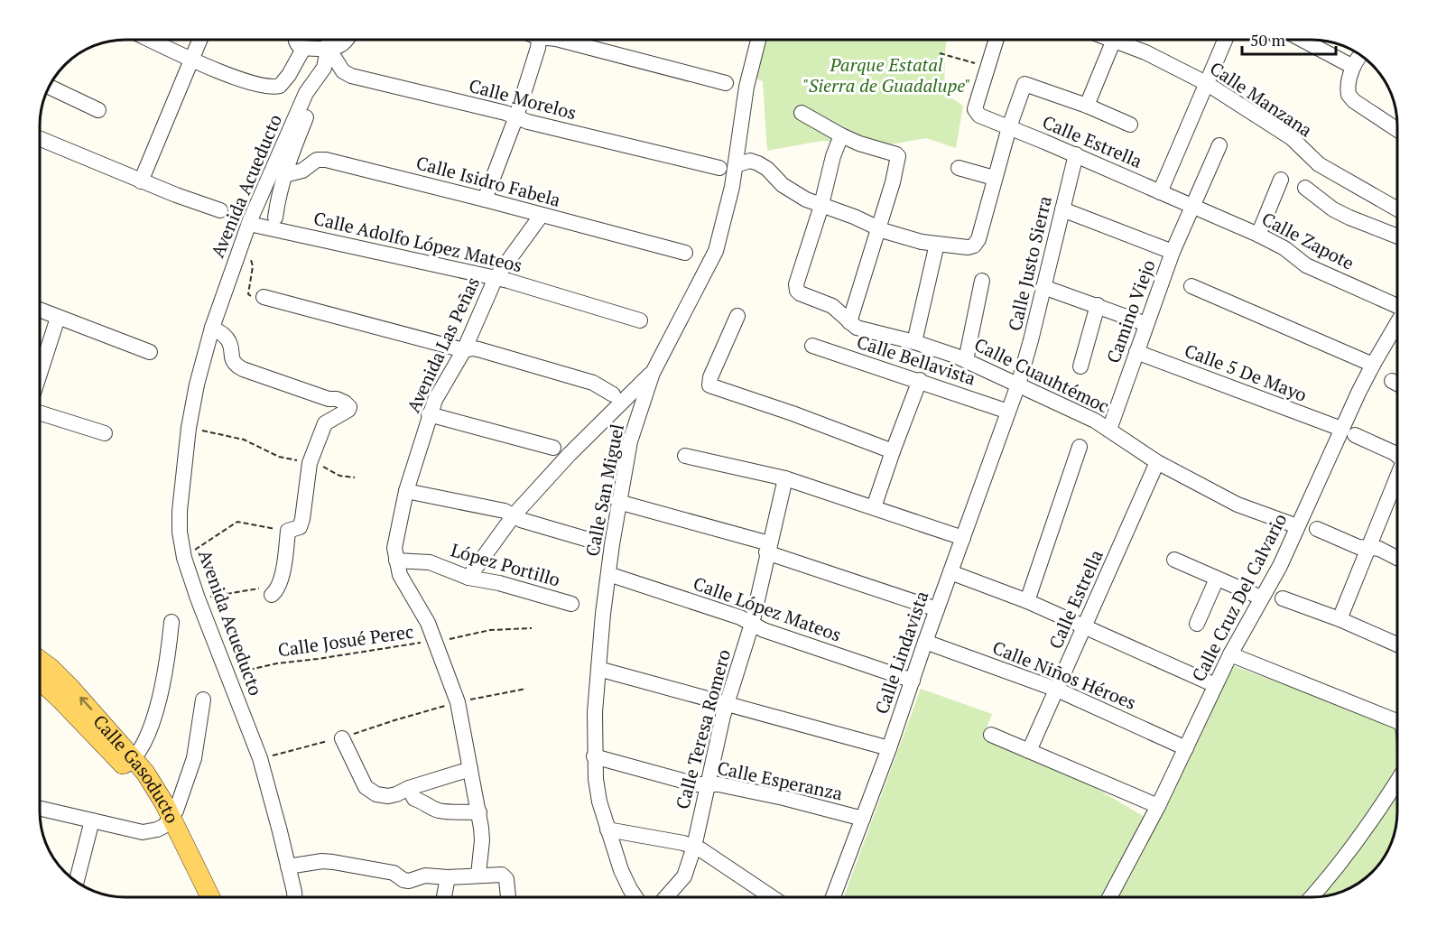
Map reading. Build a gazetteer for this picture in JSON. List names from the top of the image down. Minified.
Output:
{"streets":{"main road":["Calle Gasoducto"],"street":["Calle Morelos","Calle Manzana","Calle Estrella","Calle Isidro Fabela","Avenida Acueducto","Calle Zapote","Calle Adolfo López Mateos","Calle Justo Sierra","Camino Viejo","Avenida Las Peñas","Calle Bellavista","Calle 5 De Mayo","Calle Cuauhtémoc","Calle San Miguel","López Portillo","Calle Cruz Del Calvario","Calle López Mateos","Calle Lindavista","Calle Niños Héroes","Calle Teresa Romero","Calle Esperanza"],"path":["Calle Josué Perec"]},"crossings":[["Calle Morelos","Avenida Acueducto"],["Calle Estrella","Calle Zapote"],["Calle Estrella","Calle Justo Sierra"],["Calle Estrella","Camino Viejo"],["Calle Estrella","Calle Cuauhtémoc"],["Calle Estrella","Calle Niños Héroes"],["Calle Isidro Fabela","Avenida Las Peñas"],["Avenida Acueducto","Calle Adolfo López Mateos"],["Avenida Acueducto","Calle Josué Perec"],["Calle Zapote","Camino Viejo"],["Calle Adolfo López Mateos","Avenida Las Peñas"],["Calle Justo Sierra","Calle Bellavista"],["Calle Justo Sierra","Calle Cuauhtémoc"],["Calle Justo Sierra","Calle Lindavista"],["Camino Viejo","Calle 5 De Mayo"],["Camino Viejo","Calle Cuauhtémoc"],["Avenida Las Peñas","López Portillo"],["Avenida Las Peñas","Calle Josué Perec"],["Calle Bellavista","Calle Lindavista"],["Calle 5 De Mayo","Calle Cruz Del Calvario"],["Calle Cuauhtémoc","Calle Cruz Del Calvario"],["Calle San Miguel","Calle López Mateos"],["Calle San Miguel","Calle Esperanza"],["Calle Cruz Del Calvario","Calle Niños Héroes"],["Calle López Mateos","Calle Lindavista"],["Calle López Mateos","Calle Teresa Romero"],["Calle Lindavista","Calle Niños Héroes"],["Calle Lindavista","Calle Esperanza"],["Calle Teresa Romero","Calle Esperanza"]],"parks":["Parque Estatal \"Sierra de Guadalupe\""],"scale_bar":"50 m"}
